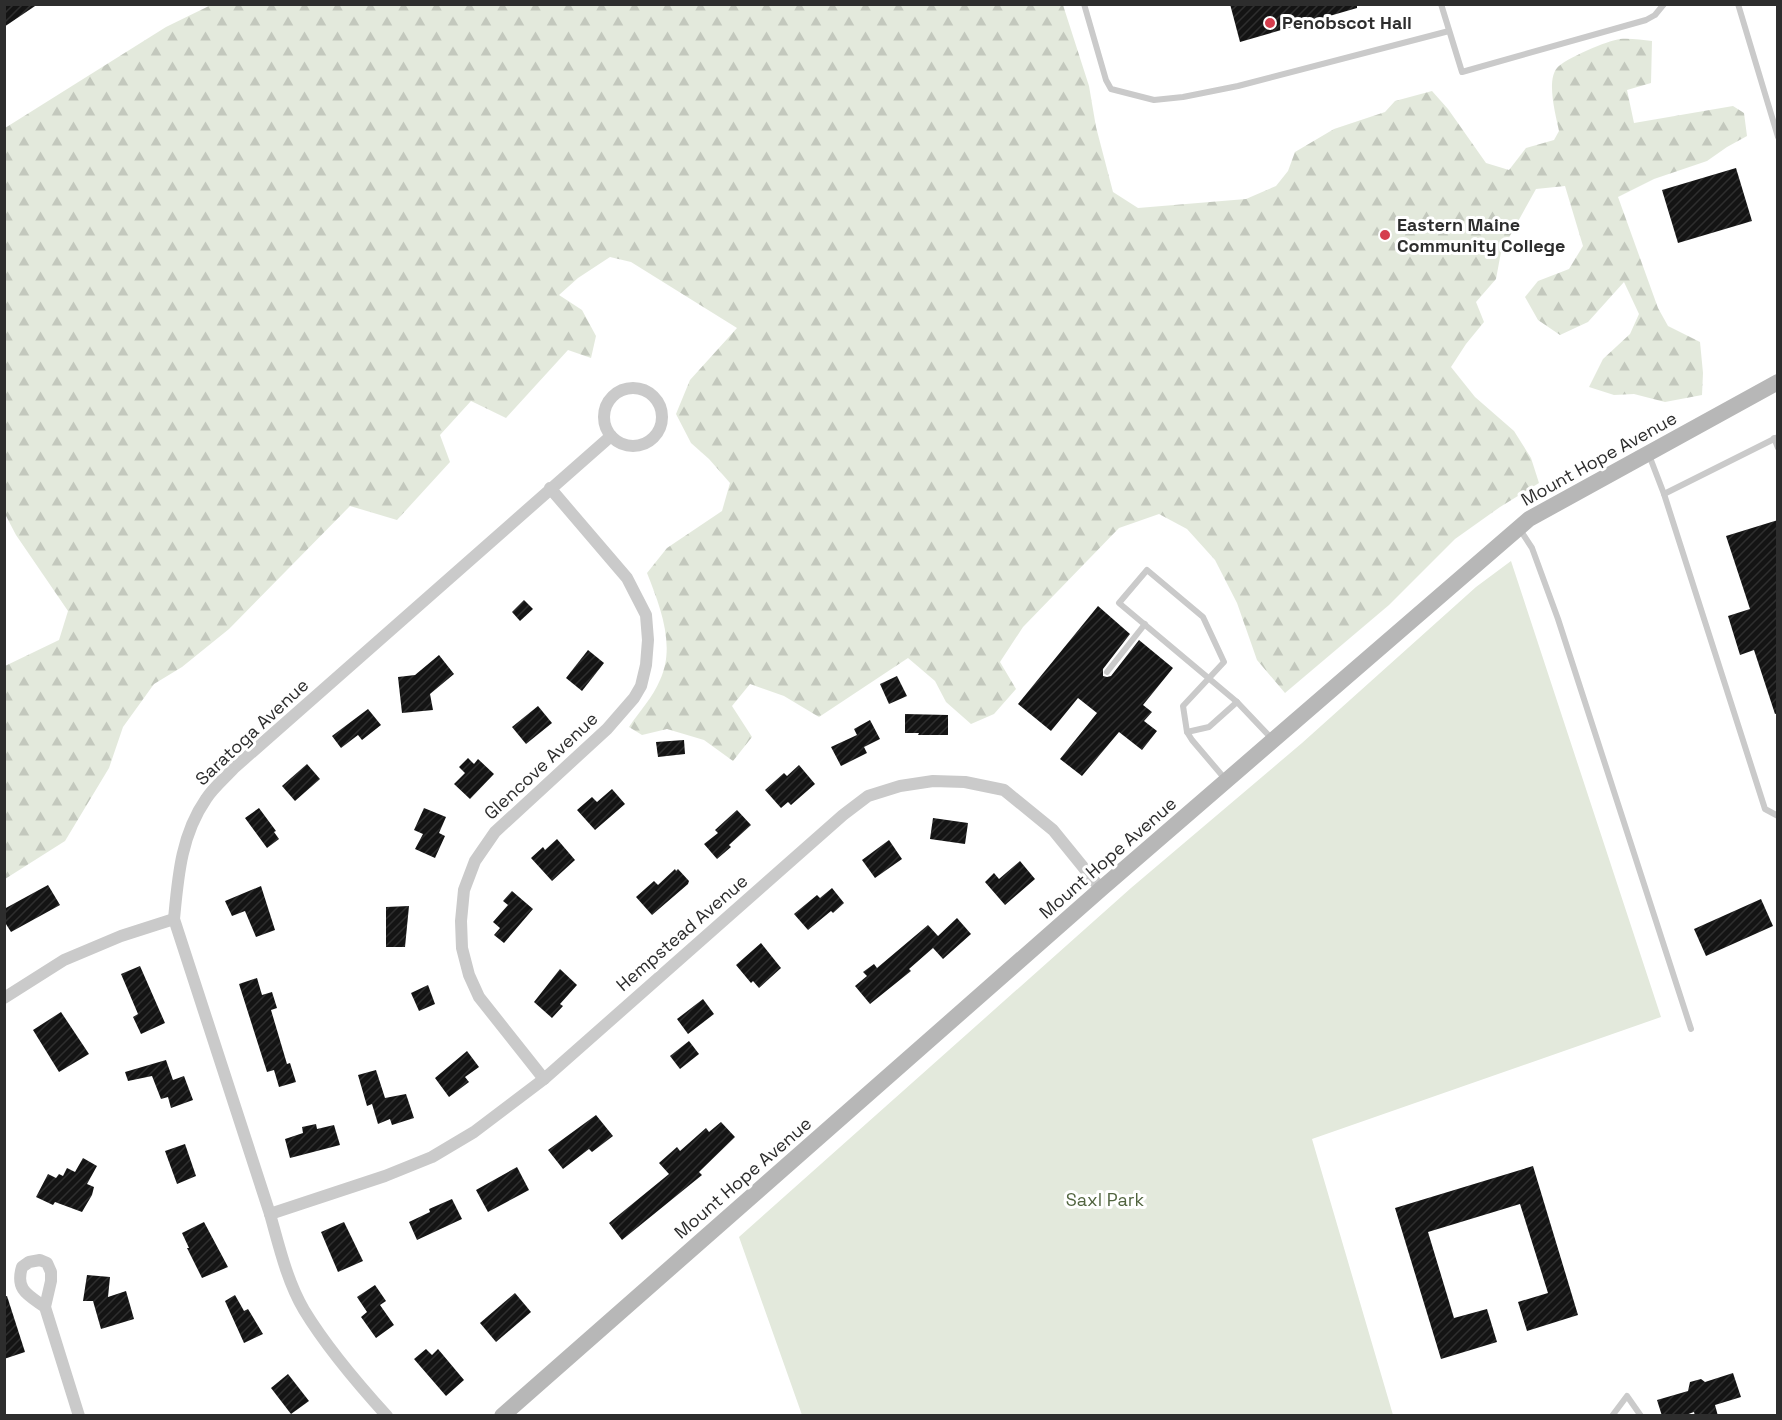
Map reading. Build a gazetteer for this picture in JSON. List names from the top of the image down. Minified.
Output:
{"streets":{"street":["Mount Hope Avenue","Saratoga Avenue","Glencove Avenue","Hempstead Avenue"]},"crossings":[["Mount Hope Avenue","Hempstead Avenue"],["Saratoga Avenue","Glencove Avenue"],["Saratoga Avenue","Hempstead Avenue"],["Glencove Avenue","Hempstead Avenue"]],"parks":["Saxl Park"],"places":["Penobscot Hall","Eastern Maine Community College"]}
